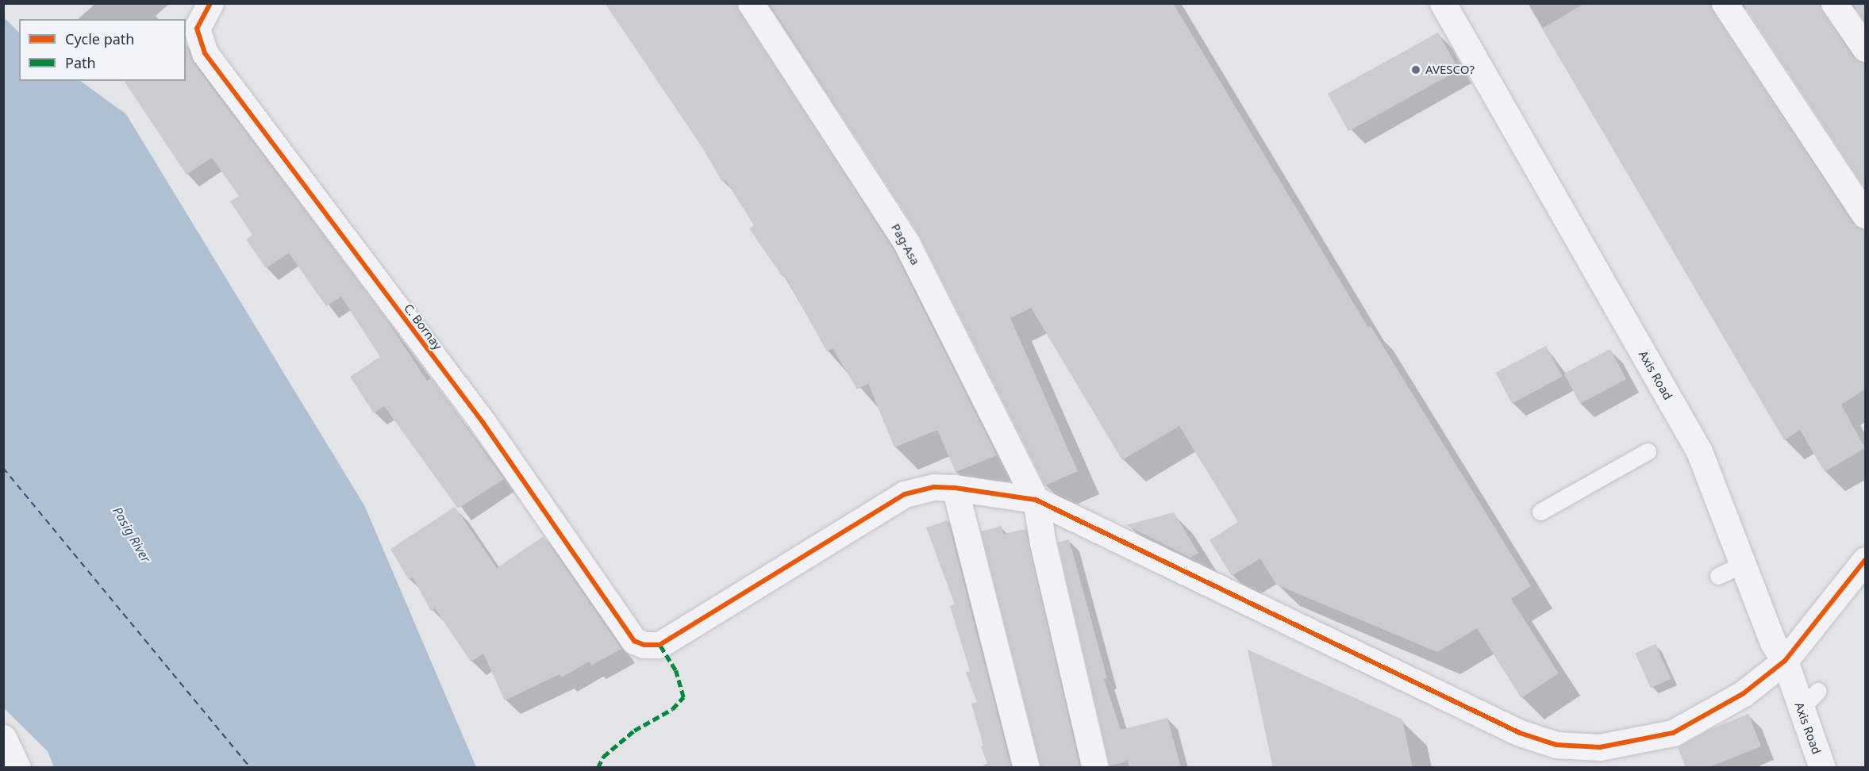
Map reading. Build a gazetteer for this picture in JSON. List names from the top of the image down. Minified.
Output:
{"streets":{"street":["Pag-Asa","C. Bornay","Axis Road"]},"water":["Pasig River"],"places":["AVESCO?"],"legend":["Cycle path","Path"]}
